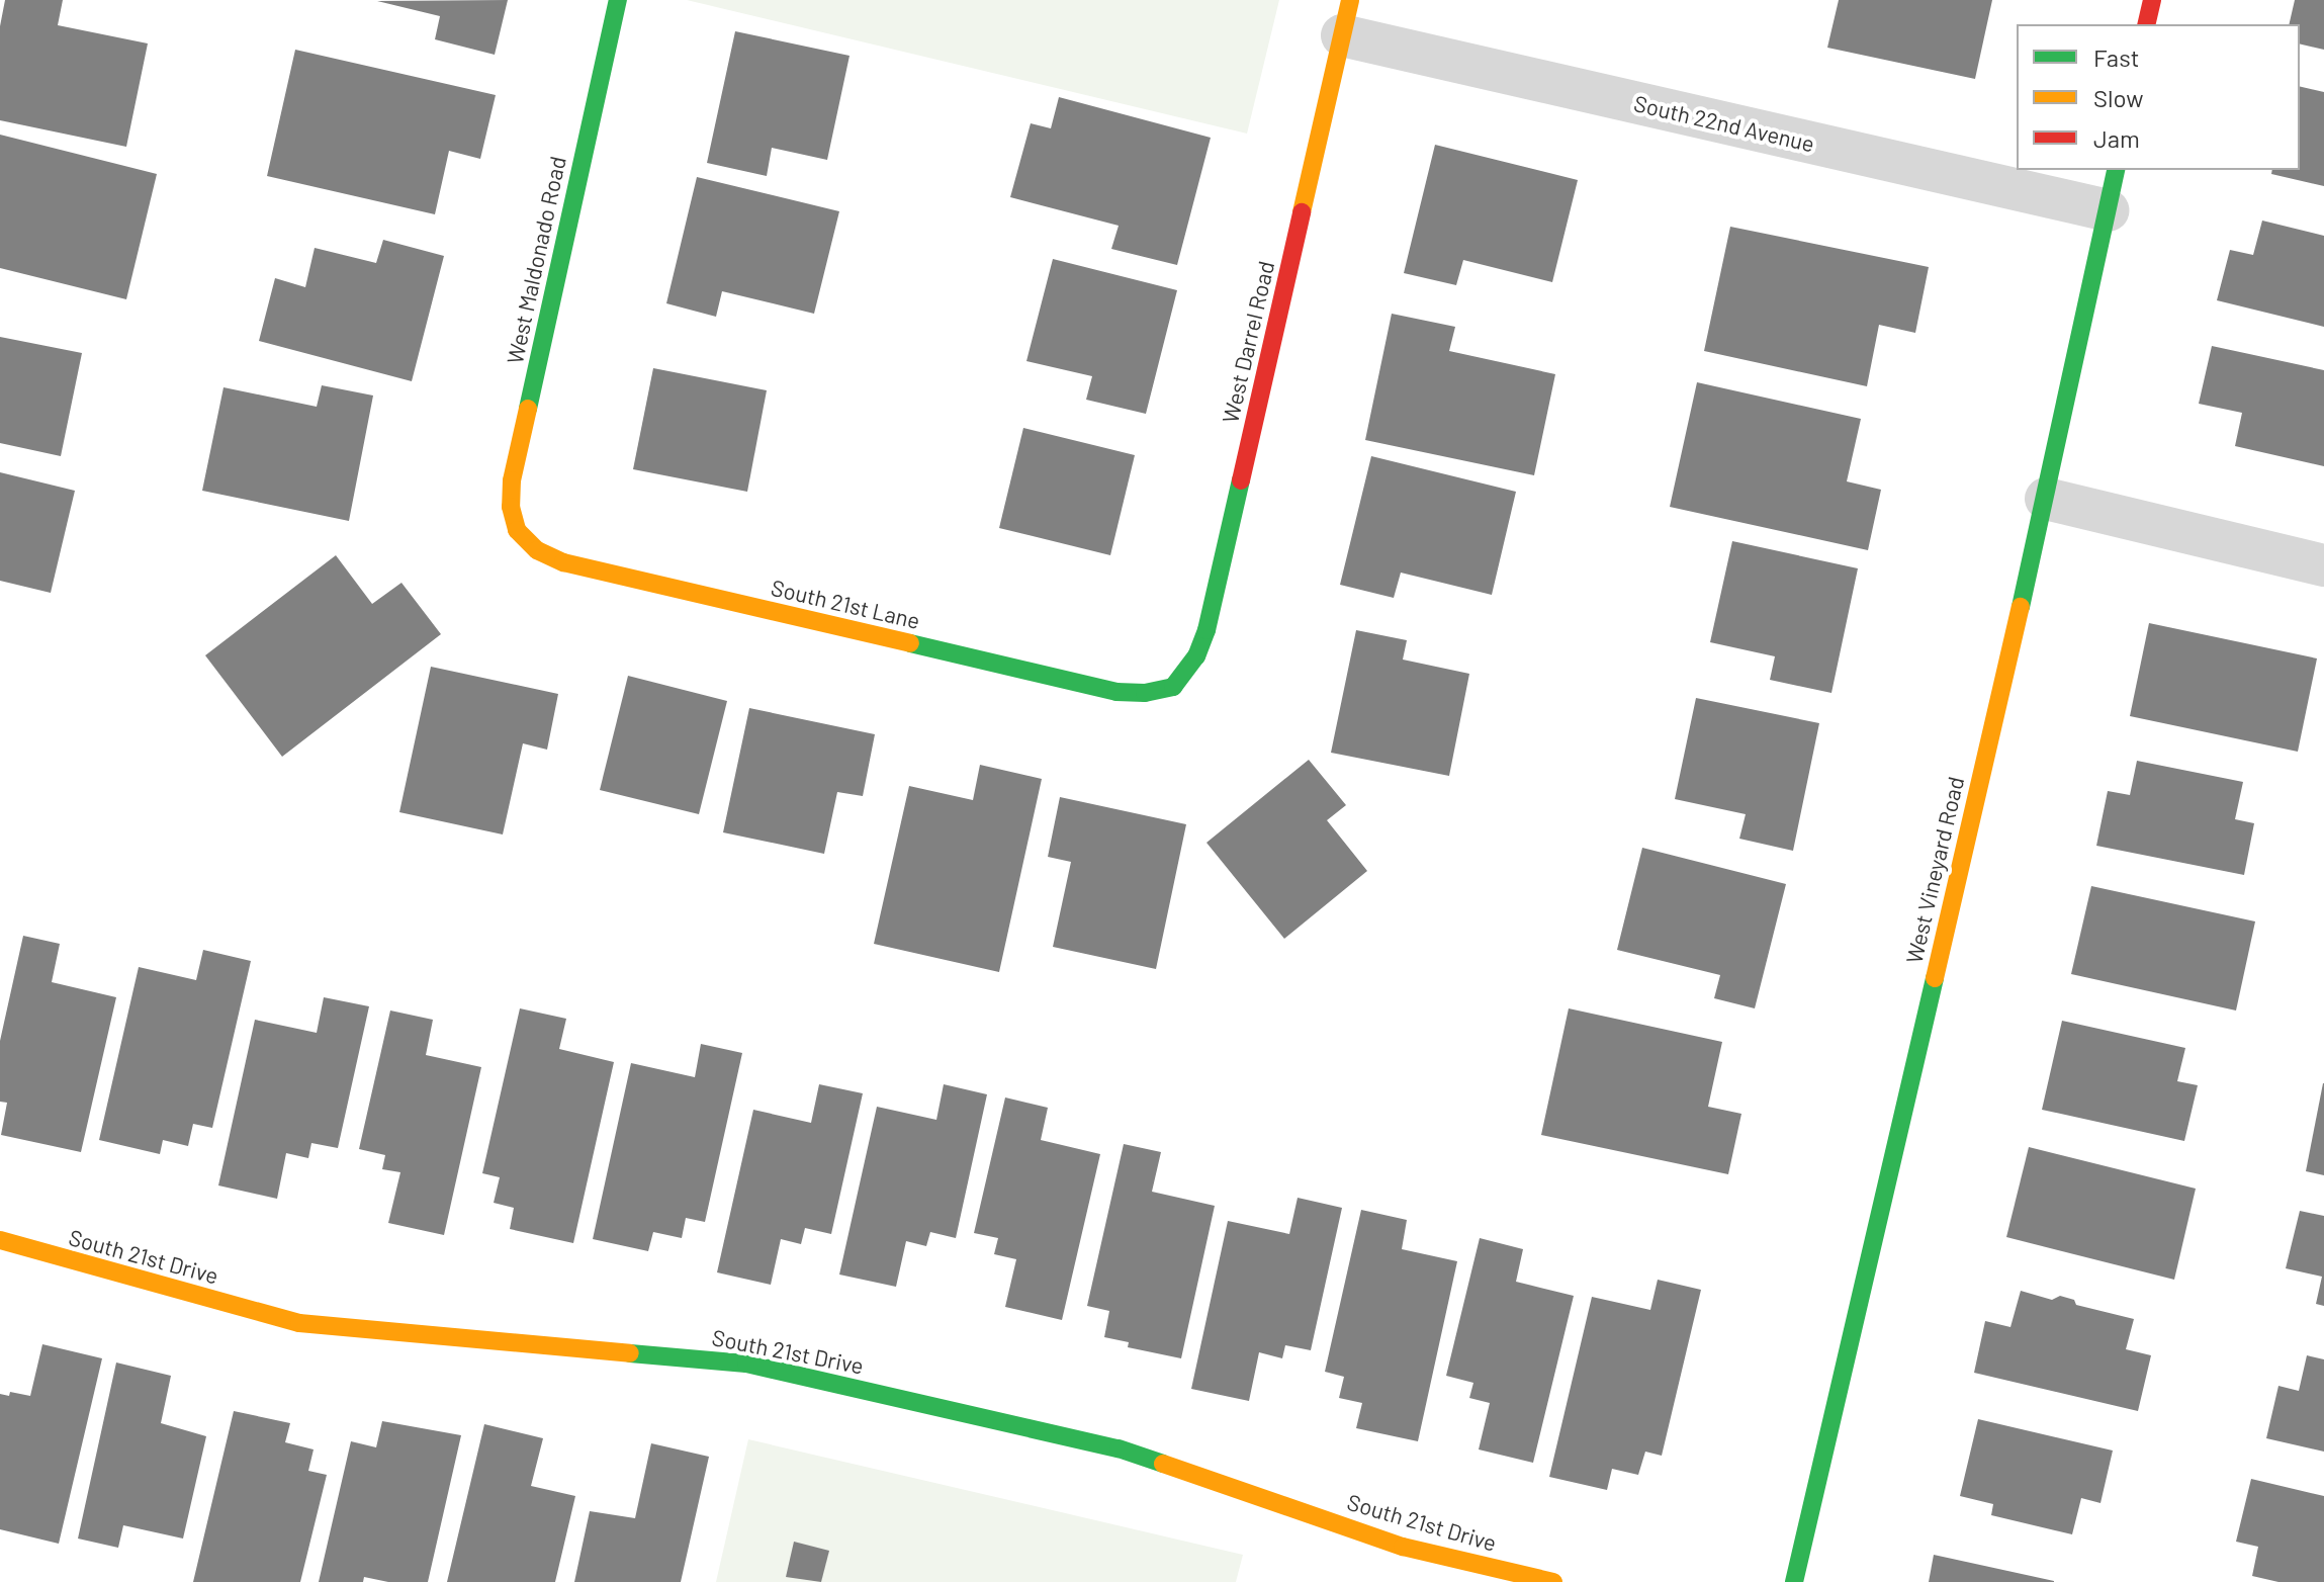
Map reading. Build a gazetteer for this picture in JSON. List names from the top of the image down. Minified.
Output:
{"streets":{"street":["South 22nd Avenue","West Maldonado Road","West Darrel Road","South 21st Lane","West Vineyard Road","South 21st Drive"]},"crossings":[["South 22nd Avenue","West Darrel Road"],["South 22nd Avenue","West Vineyard Road"],["West Maldonado Road","South 21st Lane"],["West Darrel Road","South 21st Lane"]],"legend":["Fast","Slow","Jam"]}
